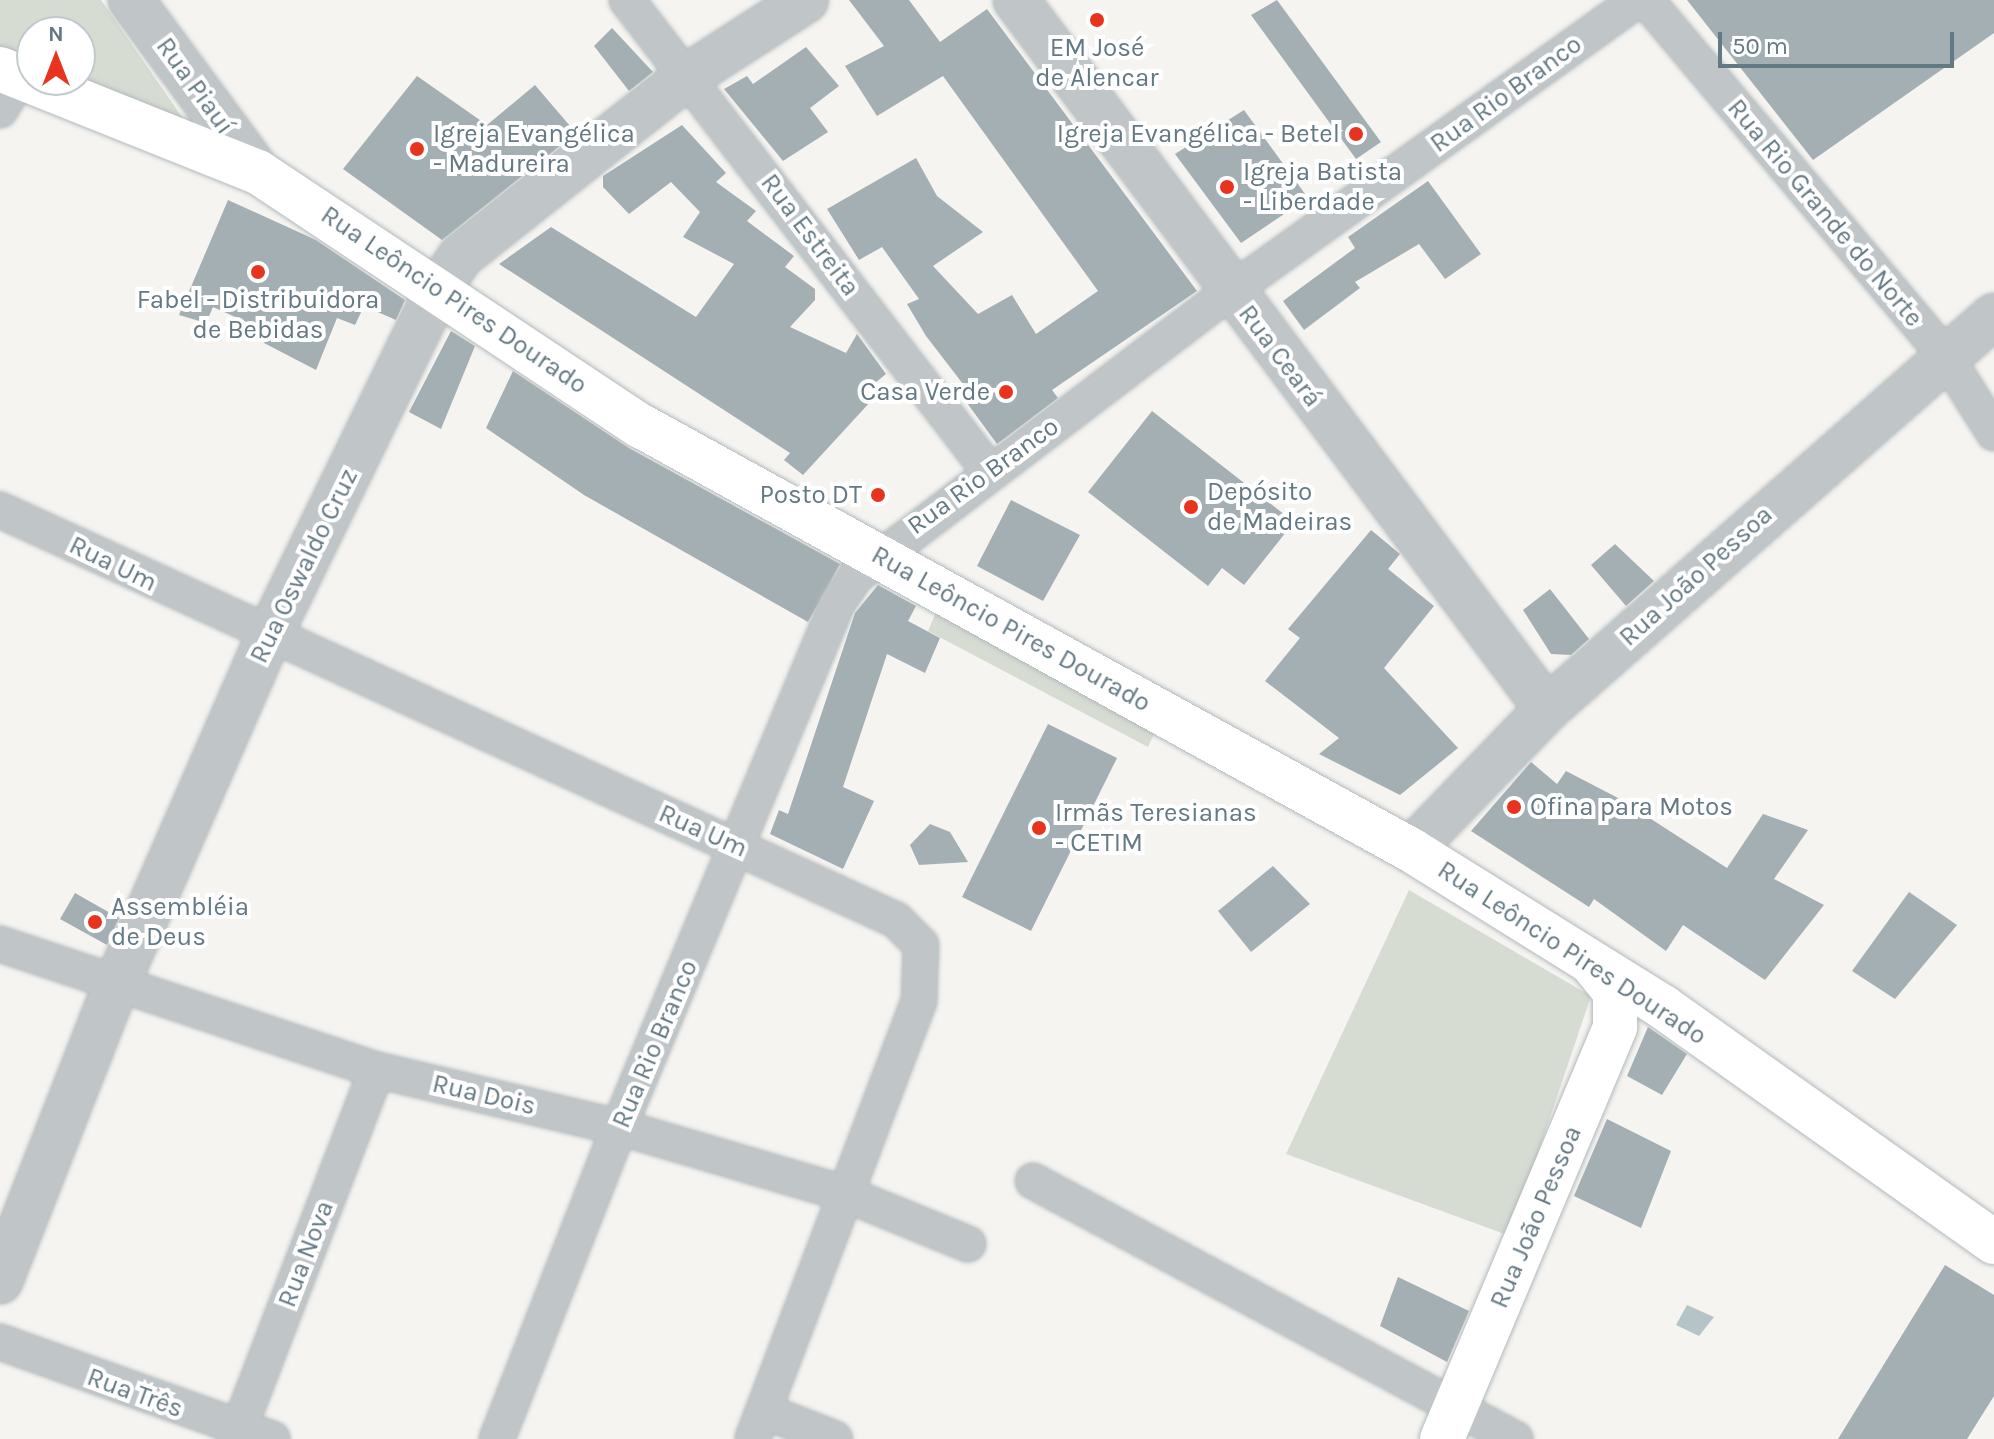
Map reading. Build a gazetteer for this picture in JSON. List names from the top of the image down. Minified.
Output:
{"streets":{"main road":["Rua Leôncio Pires Dourado","Rua João Pessoa"],"street":["Rua Piauí","Rua Rio Branco","Rua Rio Grande do Norte","Rua Estreita","Rua Ceará","Rua Um","Rua Oswaldo Cruz","Rua Dois","Rua Nova","Rua Três"]},"crossings":[["Rua Piauí","Rua Leôncio Pires Dourado"],["Rua Rio Branco","Rua Estreita"],["Rua Rio Branco","Rua Leôncio Pires Dourado"],["Rua Rio Branco","Rua Ceará"],["Rua Rio Branco","Rua Um"],["Rua Rio Branco","Rua Dois"],["Rua Rio Grande do Norte","Rua João Pessoa"],["Rua Estreita","Rua Oswaldo Cruz"],["Rua Leôncio Pires Dourado","Rua Oswaldo Cruz"],["Rua Leôncio Pires Dourado","Rua João Pessoa"],["Rua Ceará","Rua João Pessoa"],["Rua Um","Rua Oswaldo Cruz"],["Rua Um","Rua Dois"],["Rua Oswaldo Cruz","Rua Dois"],["Rua Dois","Rua Nova"],["Rua Nova","Rua Três"]],"places":["EM José de Alencar","Igreja Evangélica - Betel","Igreja Evangélica - Madureira","Igreja Batista - Liberdade","Fabel - Distribuidora de Bebidas","Casa Verde","Posto DT","Depósito de Madeiras","Ofina para Motos","Irmãs Teresianas - CETIM","Assembléia de Deus"],"scale_bar":"50 m","north":"top"}
